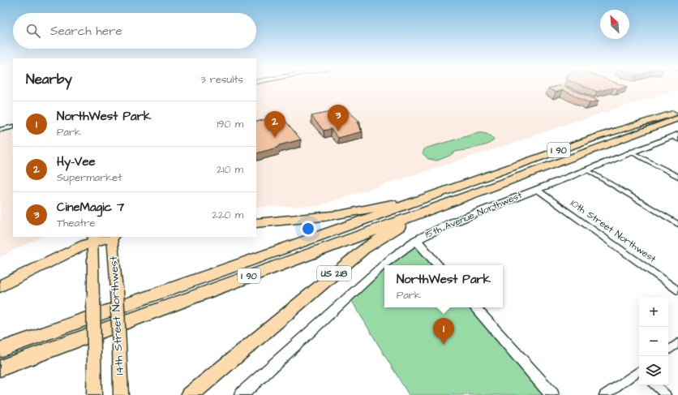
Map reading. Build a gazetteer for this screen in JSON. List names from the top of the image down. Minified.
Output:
{"streets":{"highway":["I 90","US 218"],"main road":["14th Street Northwest"],"street":["15th Avenue Northwest","10th Street Northwest"]},"crossings":[["I 90","US 218"],["15th Avenue Northwest","10th Street Northwest"]],"north":"top left","page":{"search":"Search here","heading":["Nearby","3 results"],"list":[{"mark":"1","name":"NorthWest Park","note":"Park","value":"190 m"},{"mark":"2","name":"Hy-Vee","note":"Supermarket","value":"210 m"},{"mark":"3","name":"CineMagic 7","note":"Theatre","value":"220 m"}],"pins":["3","2","1"],"popup":["NorthWest Park","Park"],"map_buttons":["+","−"]}}
